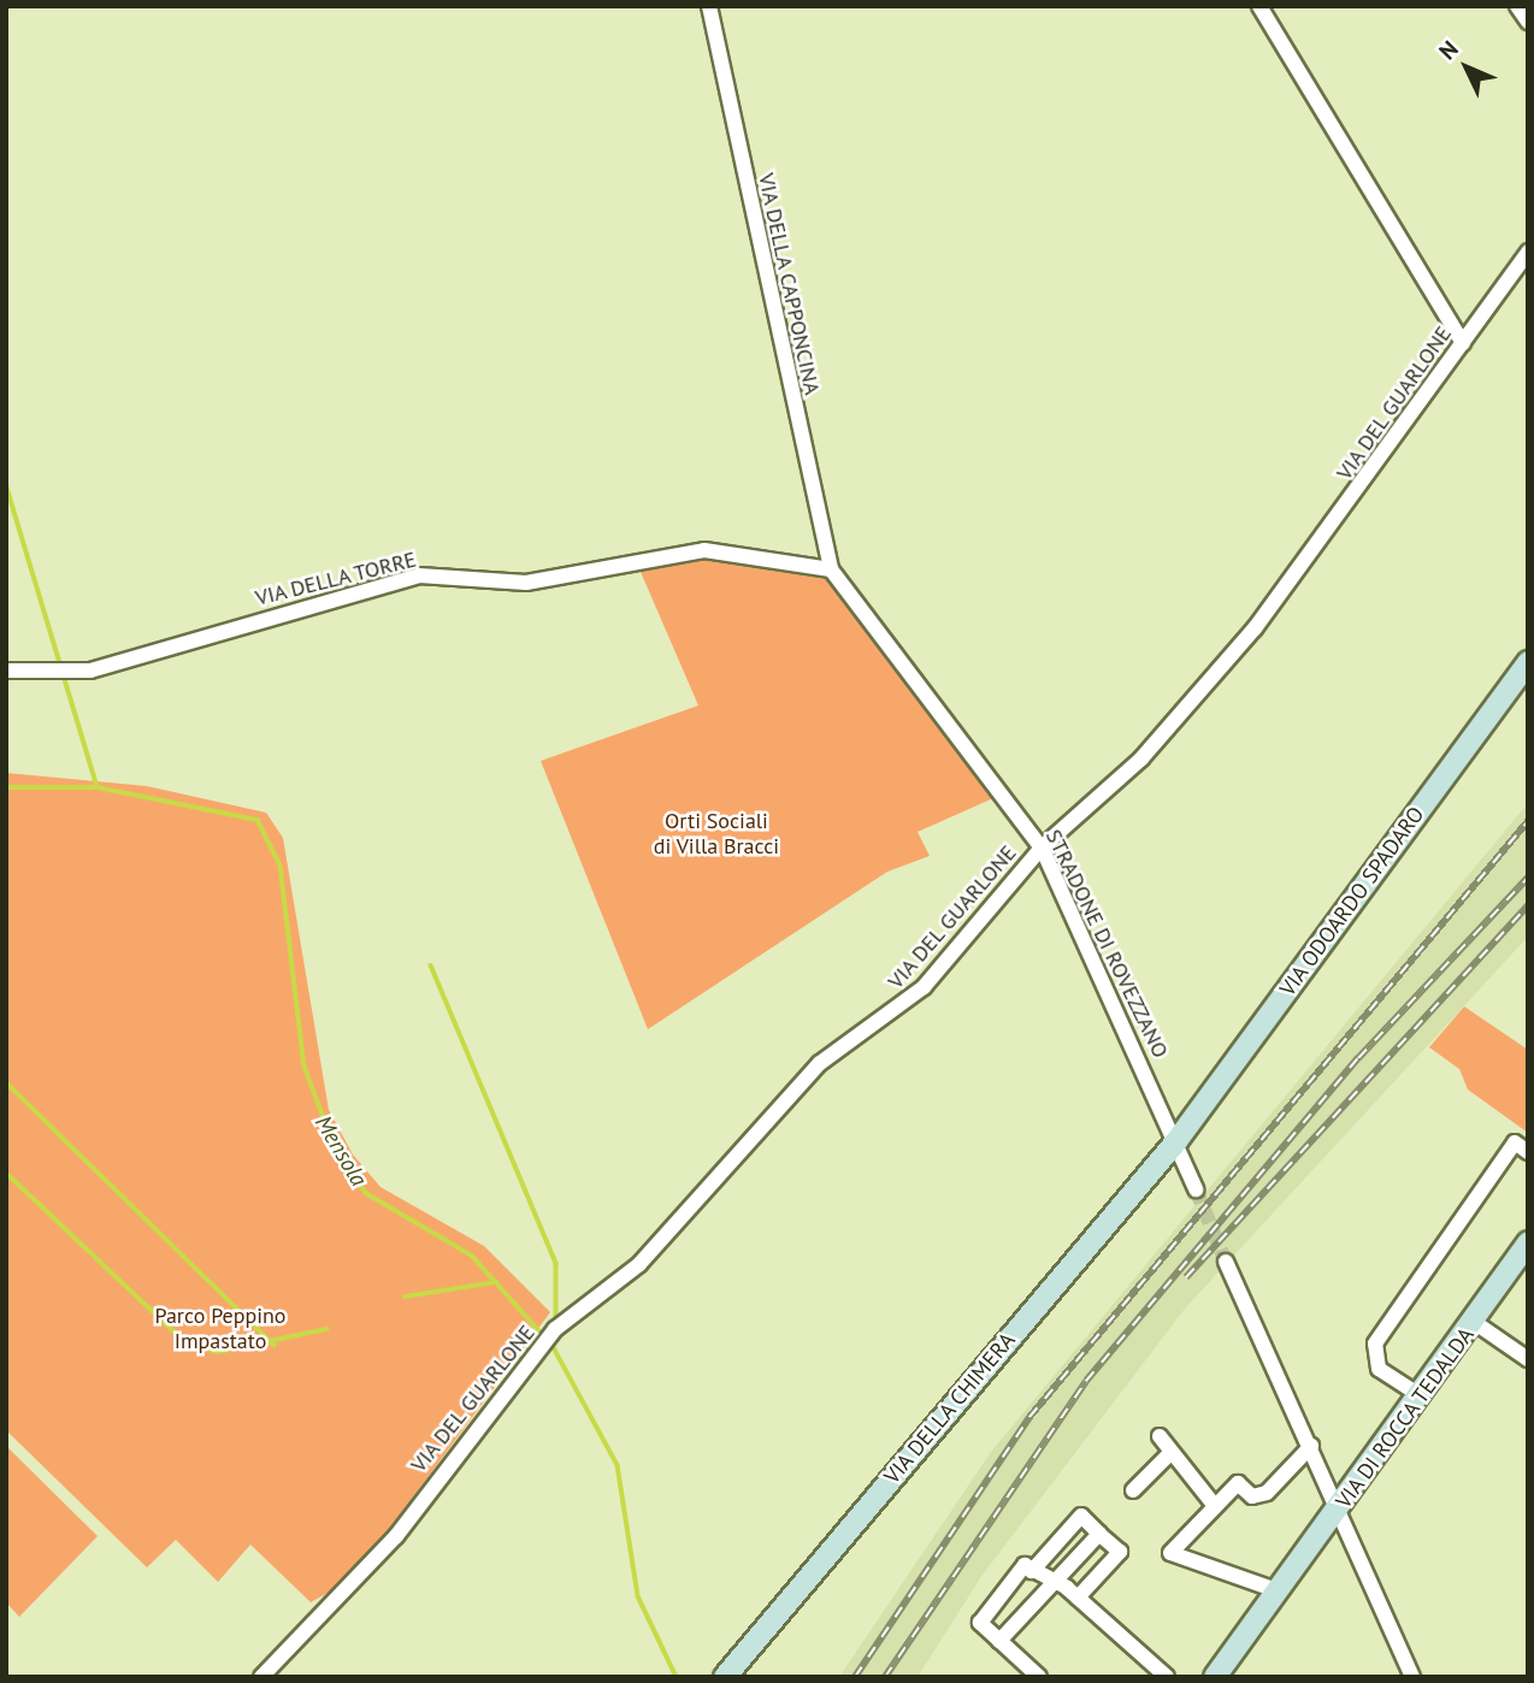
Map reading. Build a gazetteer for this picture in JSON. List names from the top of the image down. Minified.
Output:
{"streets":{"street":["VIA DELLA CAPPONCINA","VIA DEL GUARLONE","VIA DELLA TORRE","VIA ODOARDO SPADARO","STRADONE DI ROVEZZANO","VIA DELLA CHIMERA","VIA DI ROCCA TEDALDA"]},"crossings":[["VIA DELLA CAPPONCINA","VIA DELLA TORRE"],["VIA DELLA CAPPONCINA","STRADONE DI ROVEZZANO"],["VIA DEL GUARLONE","STRADONE DI ROVEZZANO"],["VIA DELLA TORRE","STRADONE DI ROVEZZANO"],["VIA ODOARDO SPADARO","STRADONE DI ROVEZZANO"],["VIA ODOARDO SPADARO","VIA DELLA CHIMERA"],["STRADONE DI ROVEZZANO","VIA DELLA CHIMERA"]],"water":["Mensola"],"parks":["Orti Sociali di Villa Bracci","Parco Peppino Impastato"],"north":"top left"}
